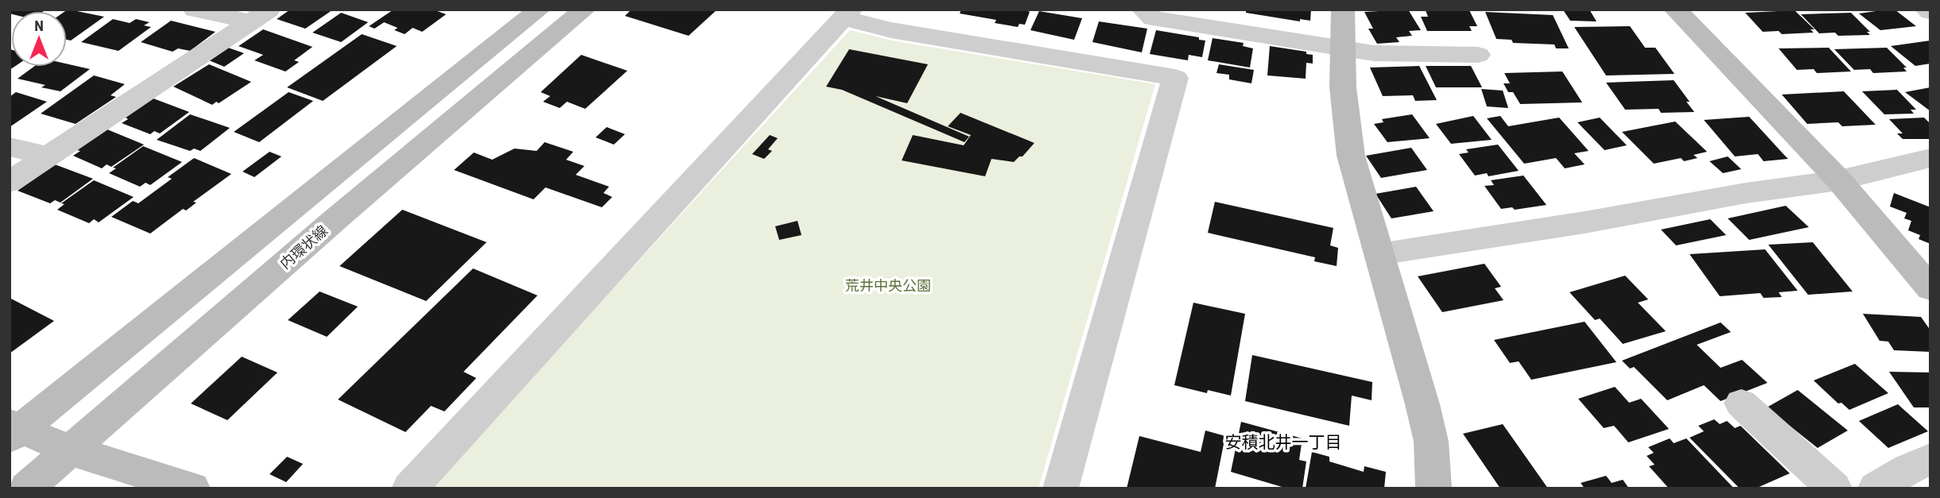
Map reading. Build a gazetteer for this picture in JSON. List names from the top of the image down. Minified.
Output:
{"streets":{"street":["内環状線"]},"districts":["安積北井一丁目"],"parks":["荒井中央公園"],"north":"top"}
